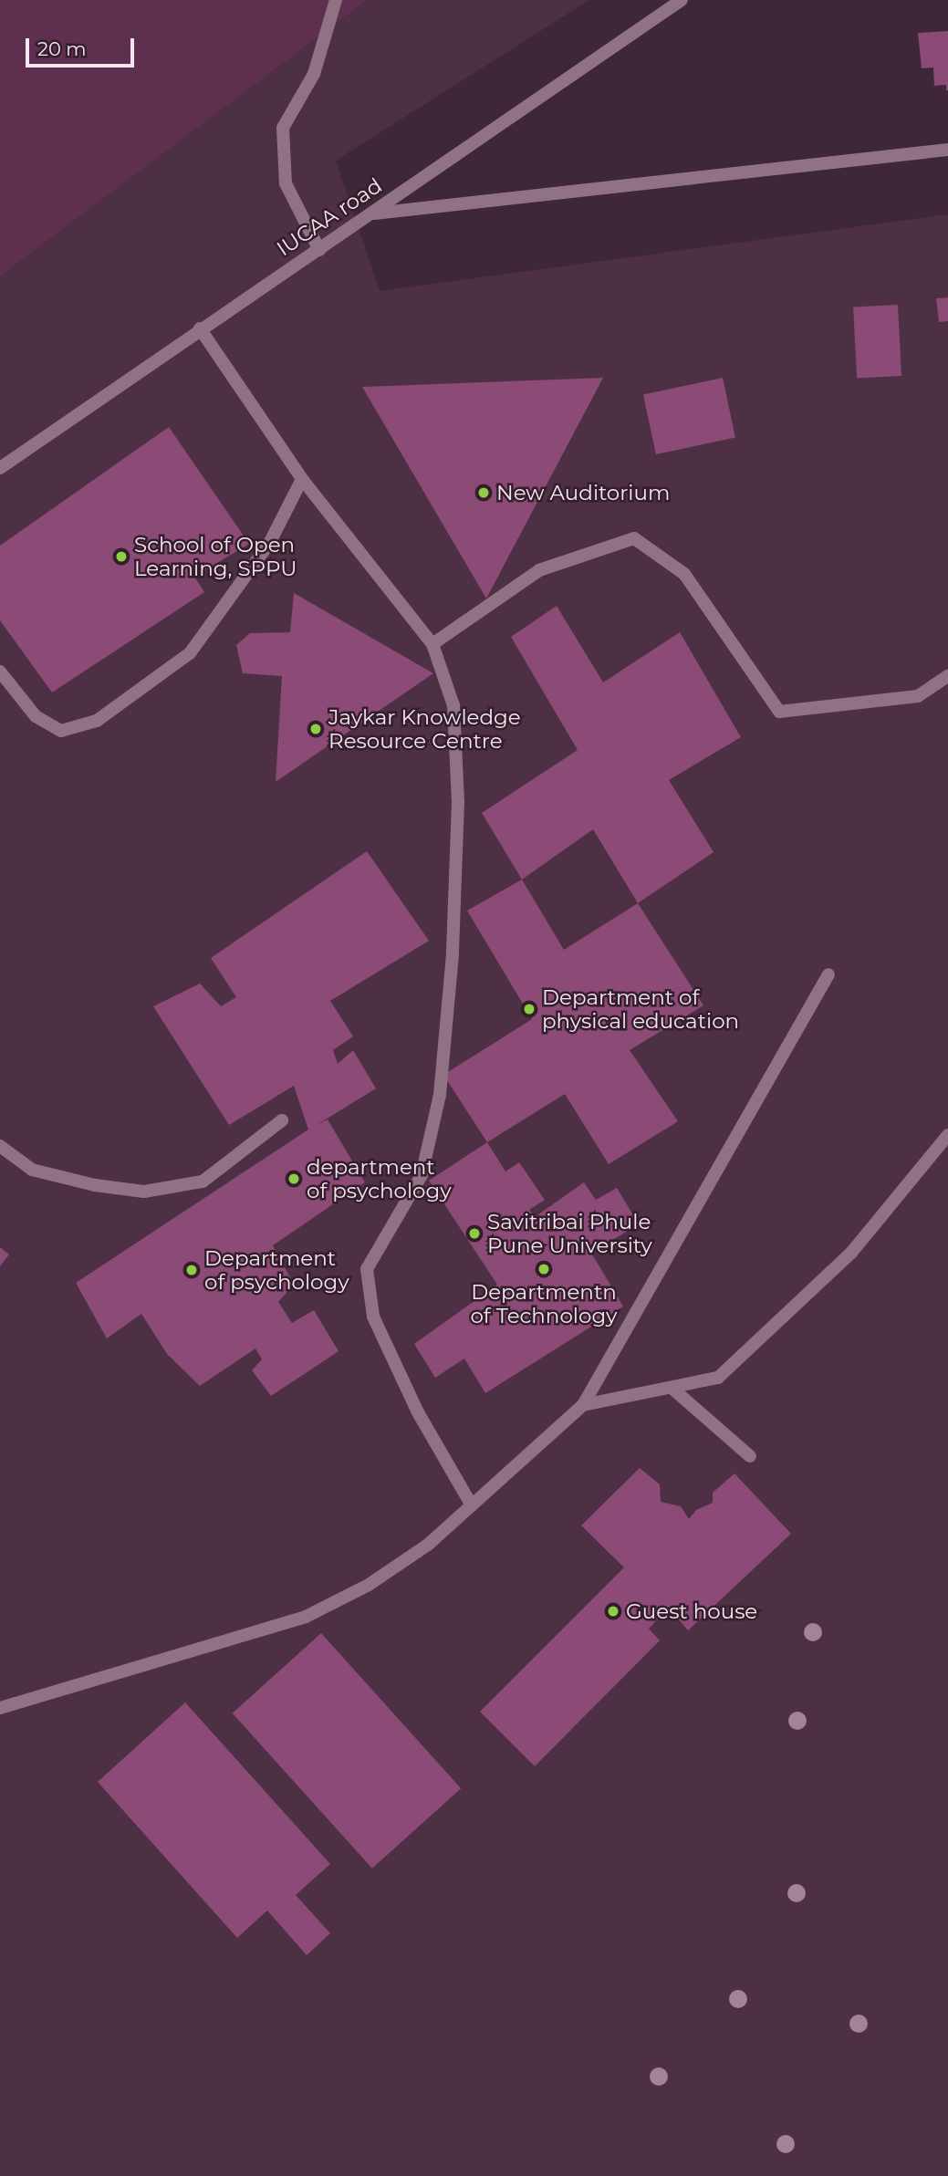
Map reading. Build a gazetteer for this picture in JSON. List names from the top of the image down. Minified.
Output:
{"streets":{"lane":["IUCAA road"]},"places":["New Auditorium","School of Open Learning, SPPU","Jaykar Knowledge Resource Centre","Department of physical education","department of psychology","Savitribai Phule Pune University","Departmentn of Technology","Department of psychology","Guest house"],"scale_bar":"20 m"}
